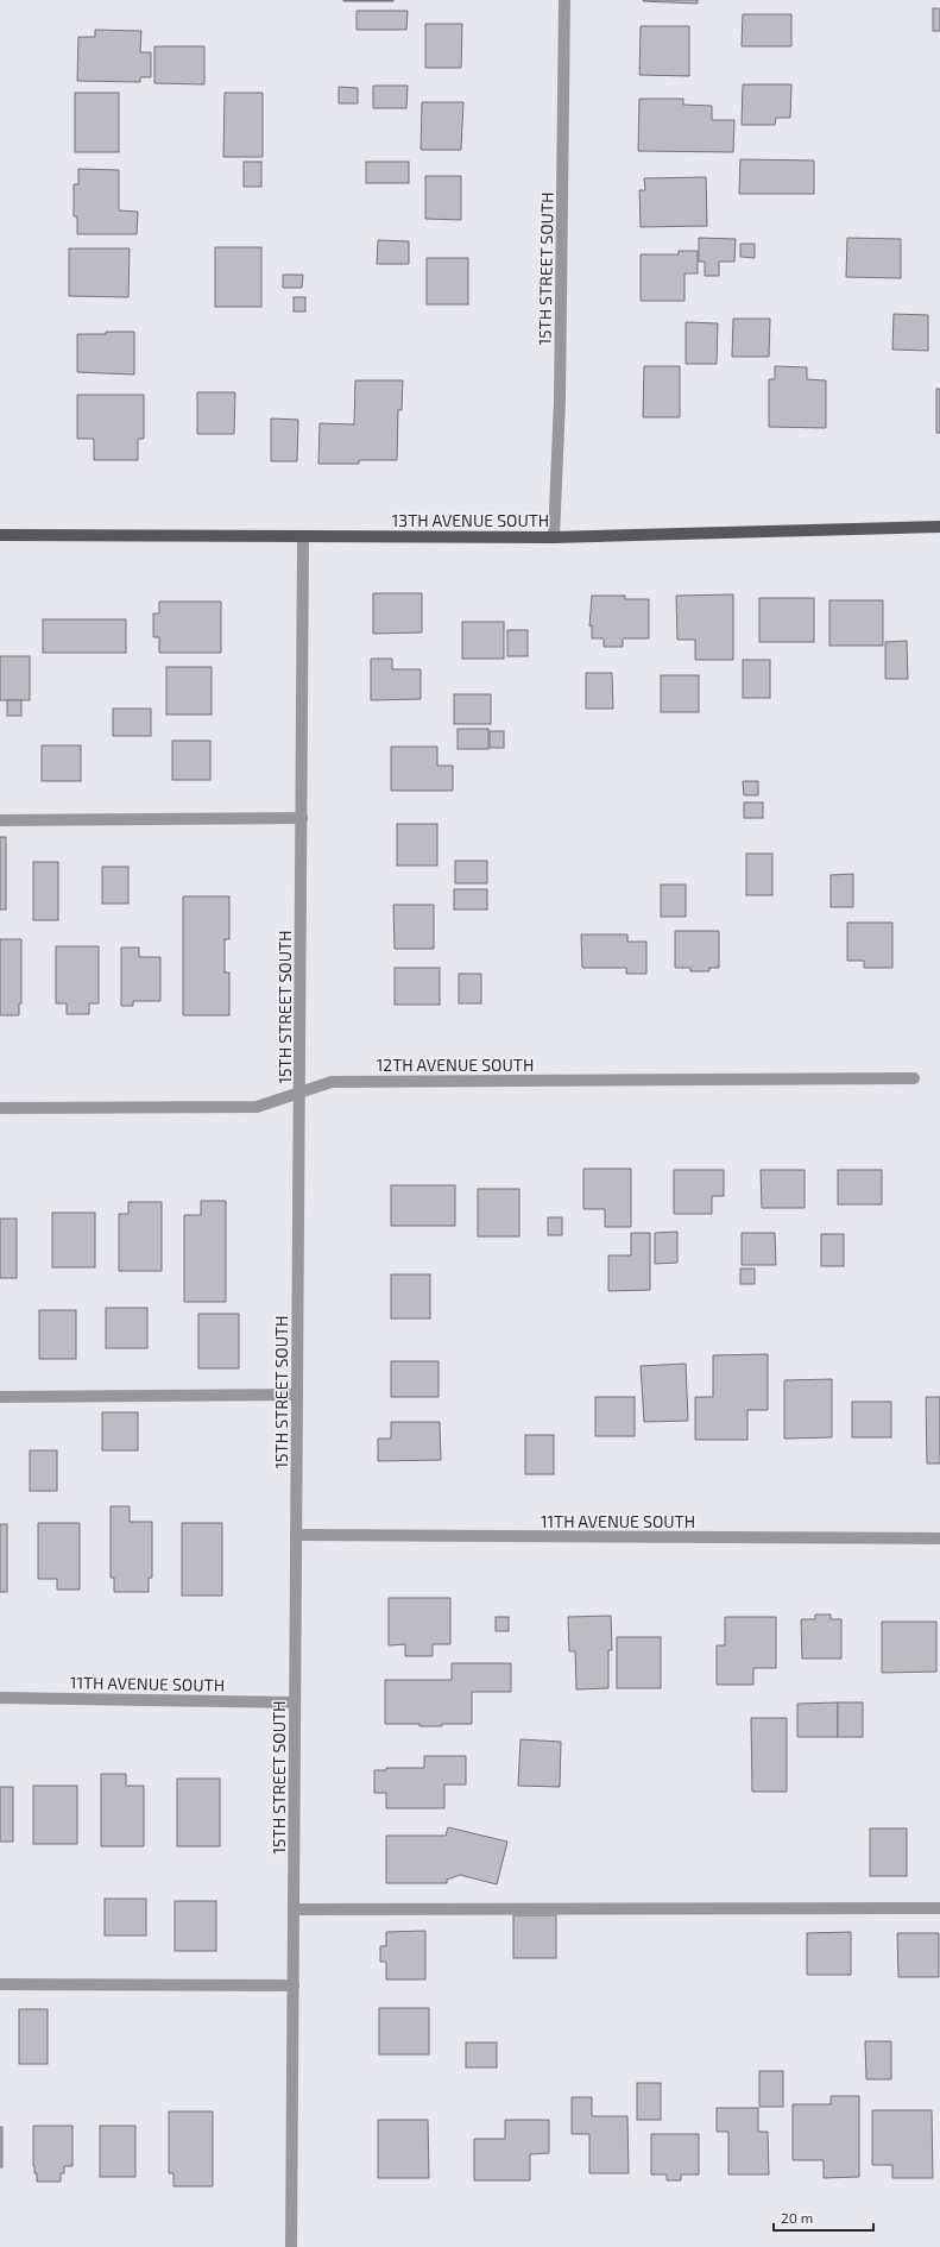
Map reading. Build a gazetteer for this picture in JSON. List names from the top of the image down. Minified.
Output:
{"streets":{"main road":["13TH AVENUE SOUTH"],"street":["15TH STREET SOUTH","12TH AVENUE SOUTH","11TH AVENUE SOUTH"]},"crossings":[["15TH STREET SOUTH","13TH AVENUE SOUTH"],["15TH STREET SOUTH","12TH AVENUE SOUTH"],["15TH STREET SOUTH","11TH AVENUE SOUTH"]],"scale_bar":"20 m"}
